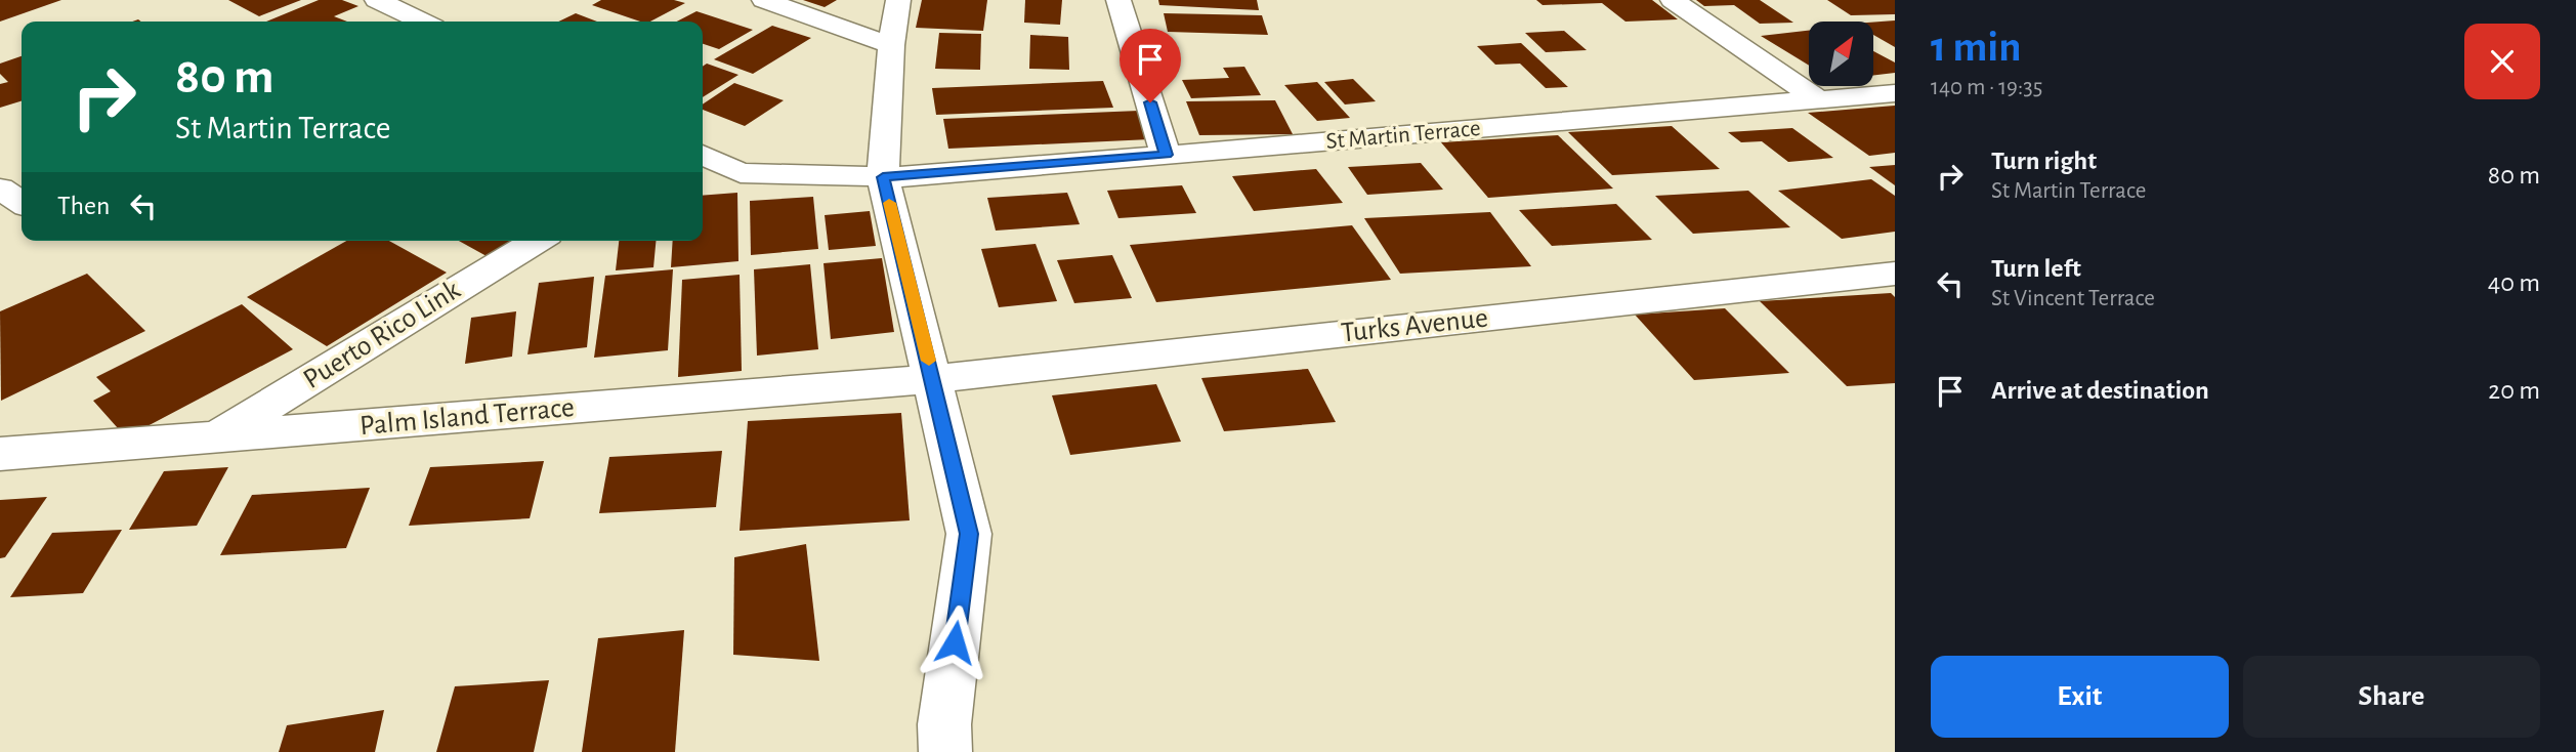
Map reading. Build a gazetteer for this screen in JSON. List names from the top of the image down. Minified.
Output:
{"streets":{"street":["St Martin Terrace","Turks Avenue","Puerto Rico Link","Palm Island Terrace"]},"crossings":[["Turks Avenue","Palm Island Terrace"],["Puerto Rico Link","Palm Island Terrace"]],"north":"top right","page":{"heading":["1 min","140 m · 19:35"],"turn":["80 m","St Martin Terrace"],"list":[{"name":"Turn right","note":"St Martin Terrace","value":"80 m"},{"name":"Turn left","note":"St Vincent Terrace","value":"40 m"},{"name":"Arrive at destination","value":"20 m"}],"then":"Then","buttons":["Exit","Share"]}}
